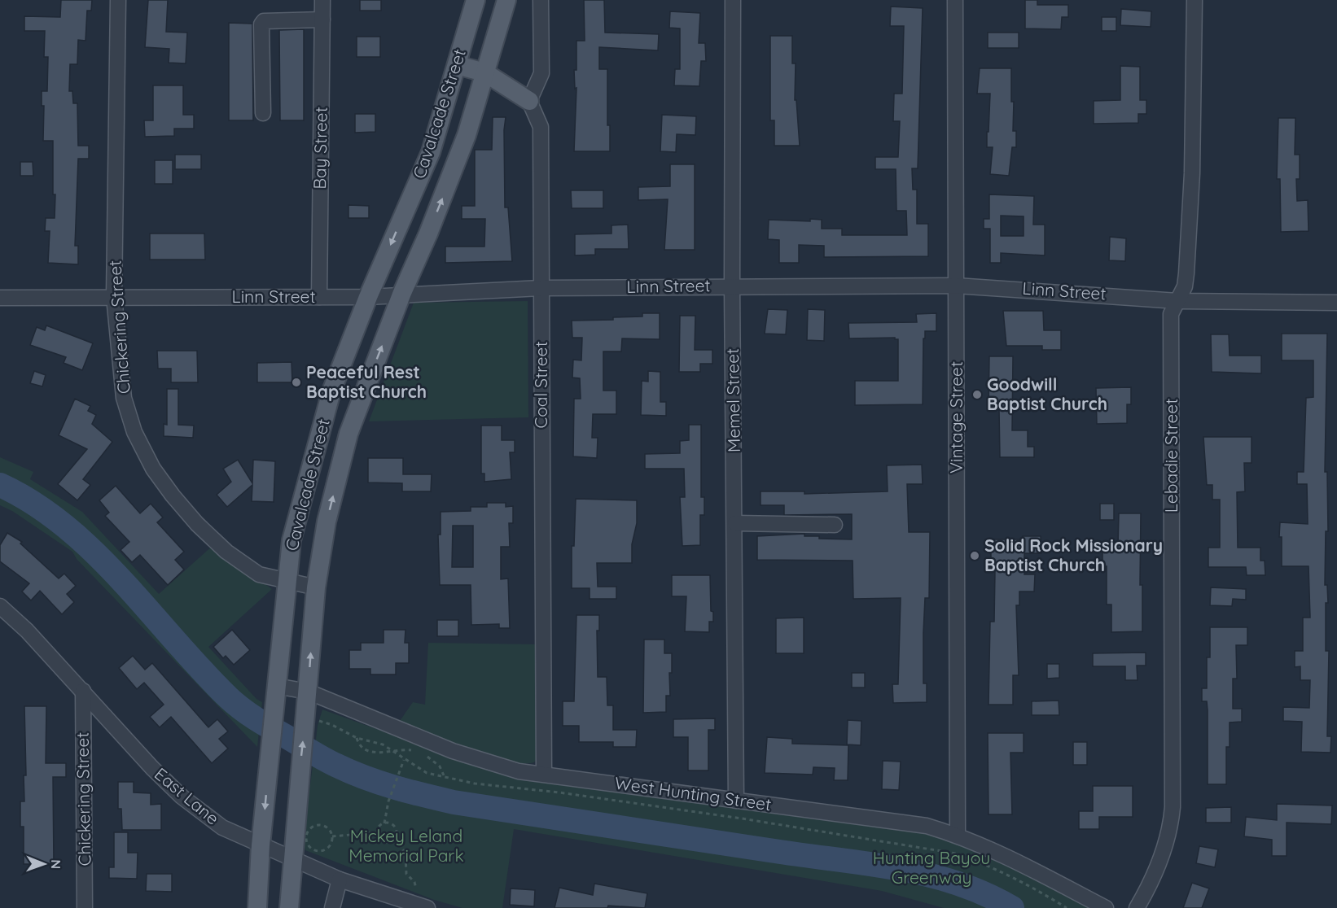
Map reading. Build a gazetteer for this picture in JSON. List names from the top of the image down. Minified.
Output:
{"streets":{"main road":["Cavalcade Street"],"street":["Bay Street","Linn Street","Chickering Street","Coal Street","Memel Street","Vintage Street","Lebadie Street","West Hunting Street","East Lane"]},"crossings":[["Cavalcade Street","Linn Street"],["Cavalcade Street","Chickering Street"],["Cavalcade Street","West Hunting Street"],["Cavalcade Street","East Lane"],["Bay Street","Linn Street"],["Linn Street","Chickering Street"],["Linn Street","Coal Street"],["Linn Street","Memel Street"],["Linn Street","Vintage Street"],["Linn Street","Lebadie Street"],["Chickering Street","East Lane"],["Coal Street","West Hunting Street"],["Memel Street","West Hunting Street"],["Vintage Street","West Hunting Street"]],"parks":["Mickey Leland Memorial Park","Hunting Bayou Greenway"],"places":["Peaceful Rest Baptist Church","Goodwill Baptist Church","Solid Rock Missionary Baptist Church"],"north":"right"}
